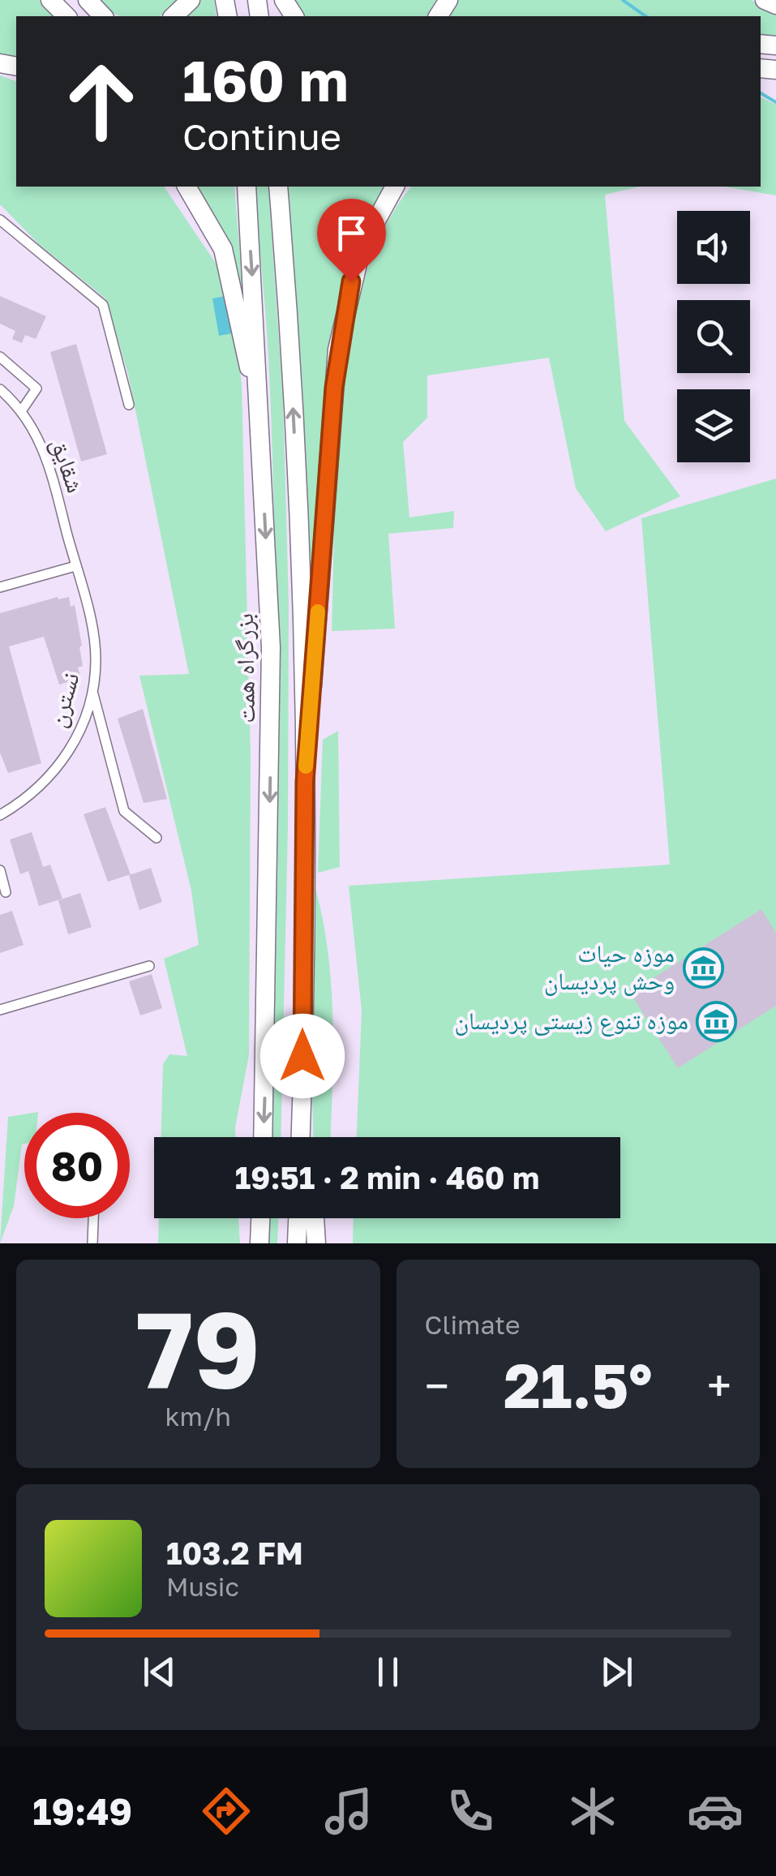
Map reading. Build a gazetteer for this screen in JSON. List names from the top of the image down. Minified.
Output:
{"streets":{"highway":["بزرگراه همت"],"street":["شقایق","نسترن"]},"crossings":[["شقایق","نسترن"]],"places":{"museum":["موزه حیات وحش پردیسان","موزه تنوع زیستی پردیسان"]},"page":{"turn":["160 m","Continue"],"limit":"80","trip":"19:51 · 2 min · 460 m","tile":[["79","km/h"],"Climate"],"heat":["−","21.5°","+"],"song":["103.2 FM","Music"],"tabs":"19:49"}}
